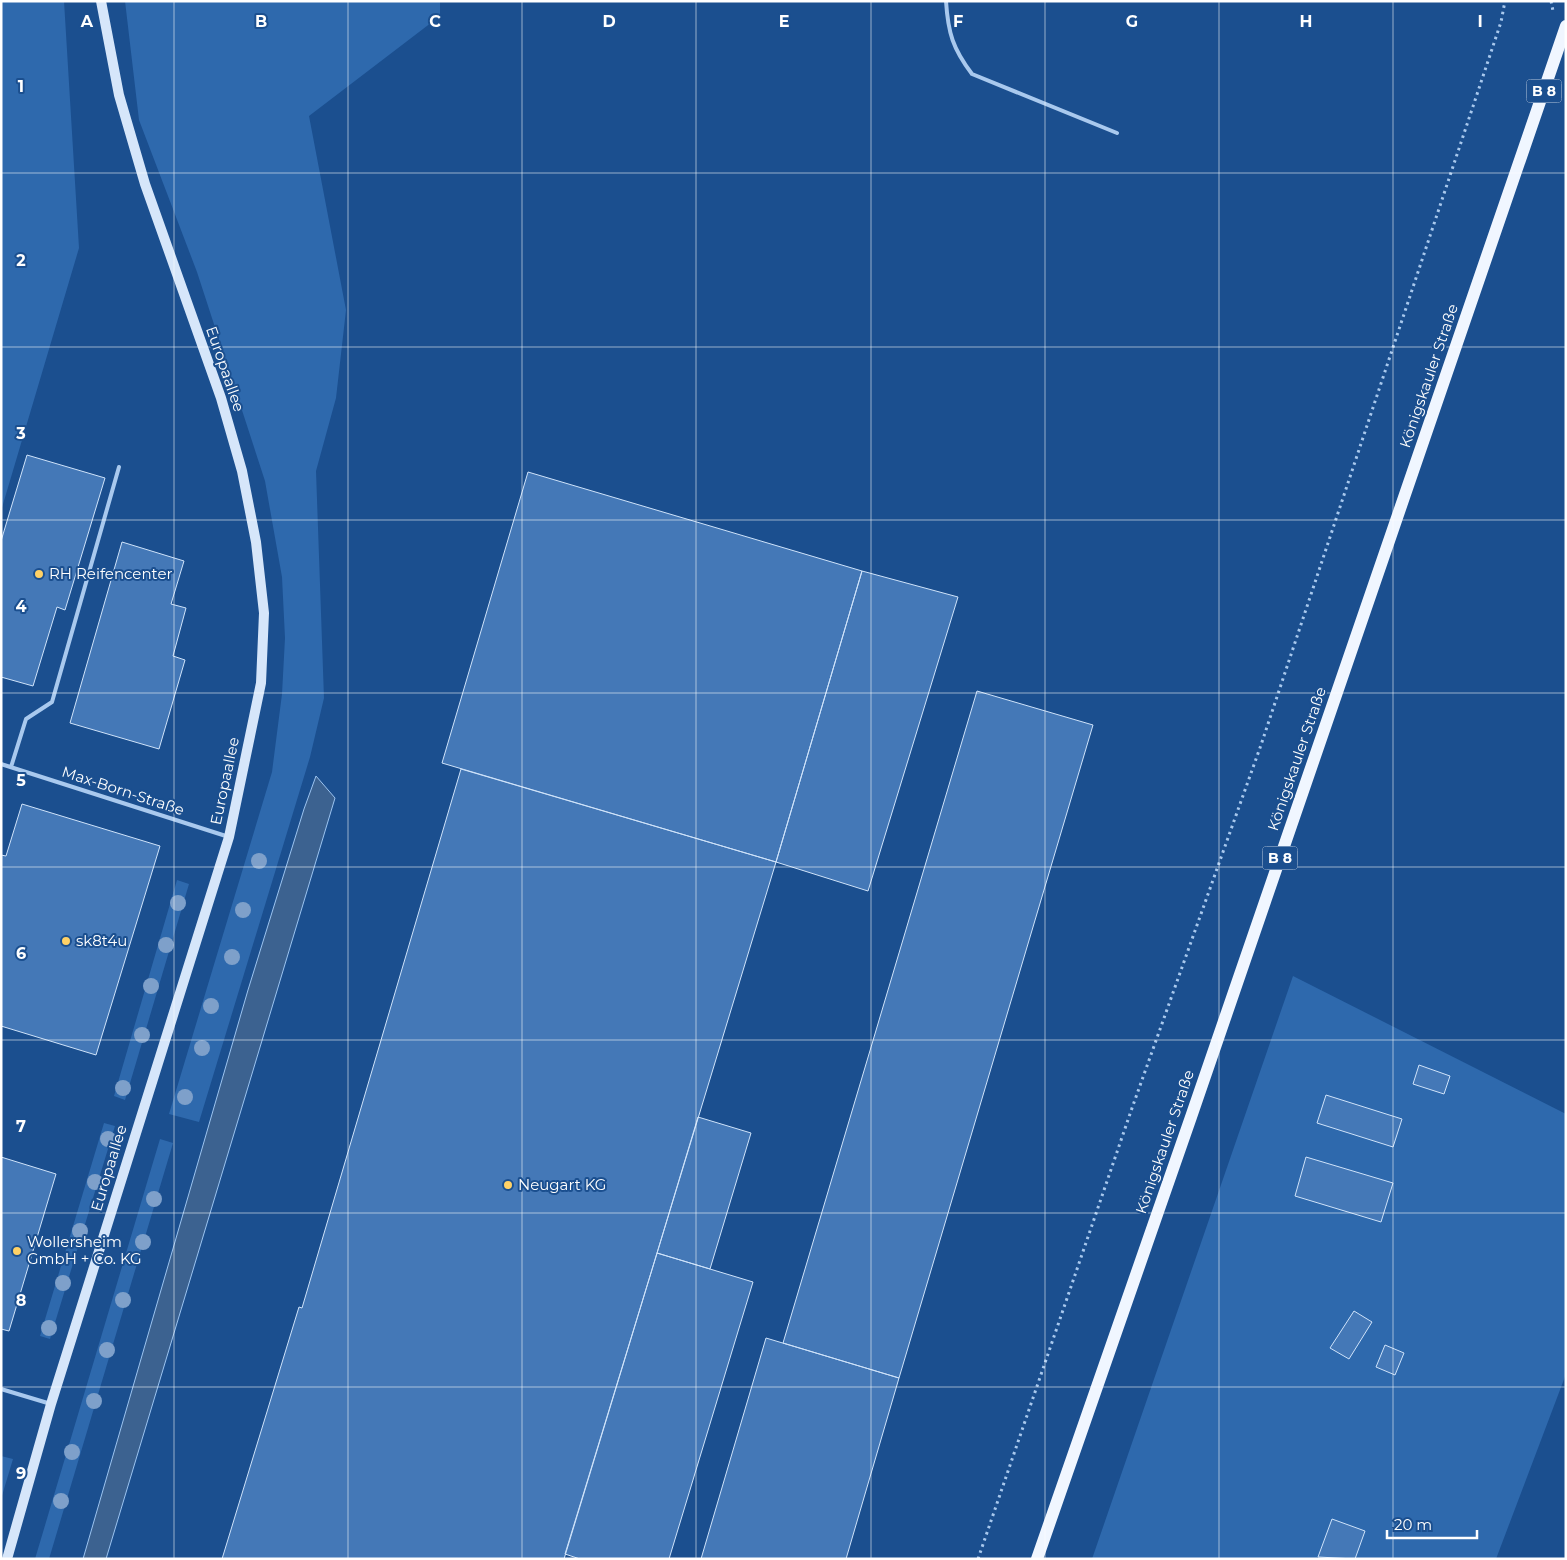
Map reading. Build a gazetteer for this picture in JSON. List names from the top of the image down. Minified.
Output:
{"streets":{"main road":["B 8","Europaallee","Königskauler Straße"],"lane":["Max-Born-Straße"]},"crossings":[["Europaallee","Max-Born-Straße"]],"places":["RH Reifencenter","sk8t4u","Neugart KG","Wollersheim GmbH + Co. KG"],"scale_bar":"20 m","grid":{"columns":["A","B","C","D","E","F","G","H","I"],"rows":["1","2","3","4","5","6","7","8","9"]}}
